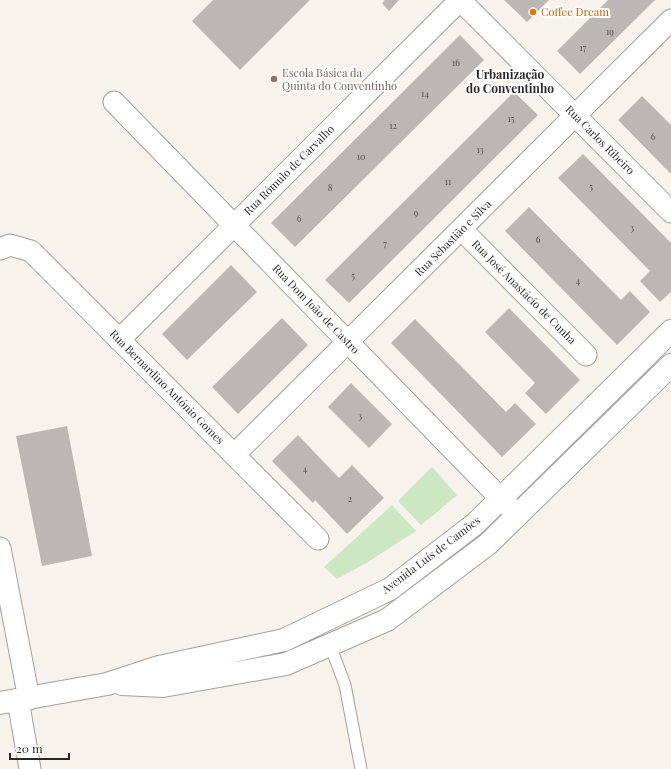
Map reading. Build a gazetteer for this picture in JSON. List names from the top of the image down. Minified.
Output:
{"streets":{"street":["Rua Carlos Ribeiro","Rua Rómulo de Carvalho","Rua Sebastião e Silva","Rua José Anastácio de Cunha","Rua Dom João de Castro","Rua Bernardino António Gomes","Avenida Luís de Camões"]},"crossings":[["Rua Carlos Ribeiro","Rua Rómulo de Carvalho"],["Rua Carlos Ribeiro","Rua Sebastião e Silva"],["Rua Rómulo de Carvalho","Rua Dom João de Castro"],["Rua Rómulo de Carvalho","Rua Bernardino António Gomes"],["Rua Sebastião e Silva","Rua José Anastácio de Cunha"],["Rua Sebastião e Silva","Rua Dom João de Castro"],["Rua Sebastião e Silva","Rua Bernardino António Gomes"],["Rua Dom João de Castro","Avenida Luís de Camões"]],"districts":["Urbanização do Conventinho"],"places":["Coffee Dream","Escola Básica da Quinta do Conventinho"],"house_numbers":["19","17","16","14","15","12","6","13","10","11","5","8","9","6","3","6","7","5","4","3","4","2"],"scale_bar":"20 m"}
